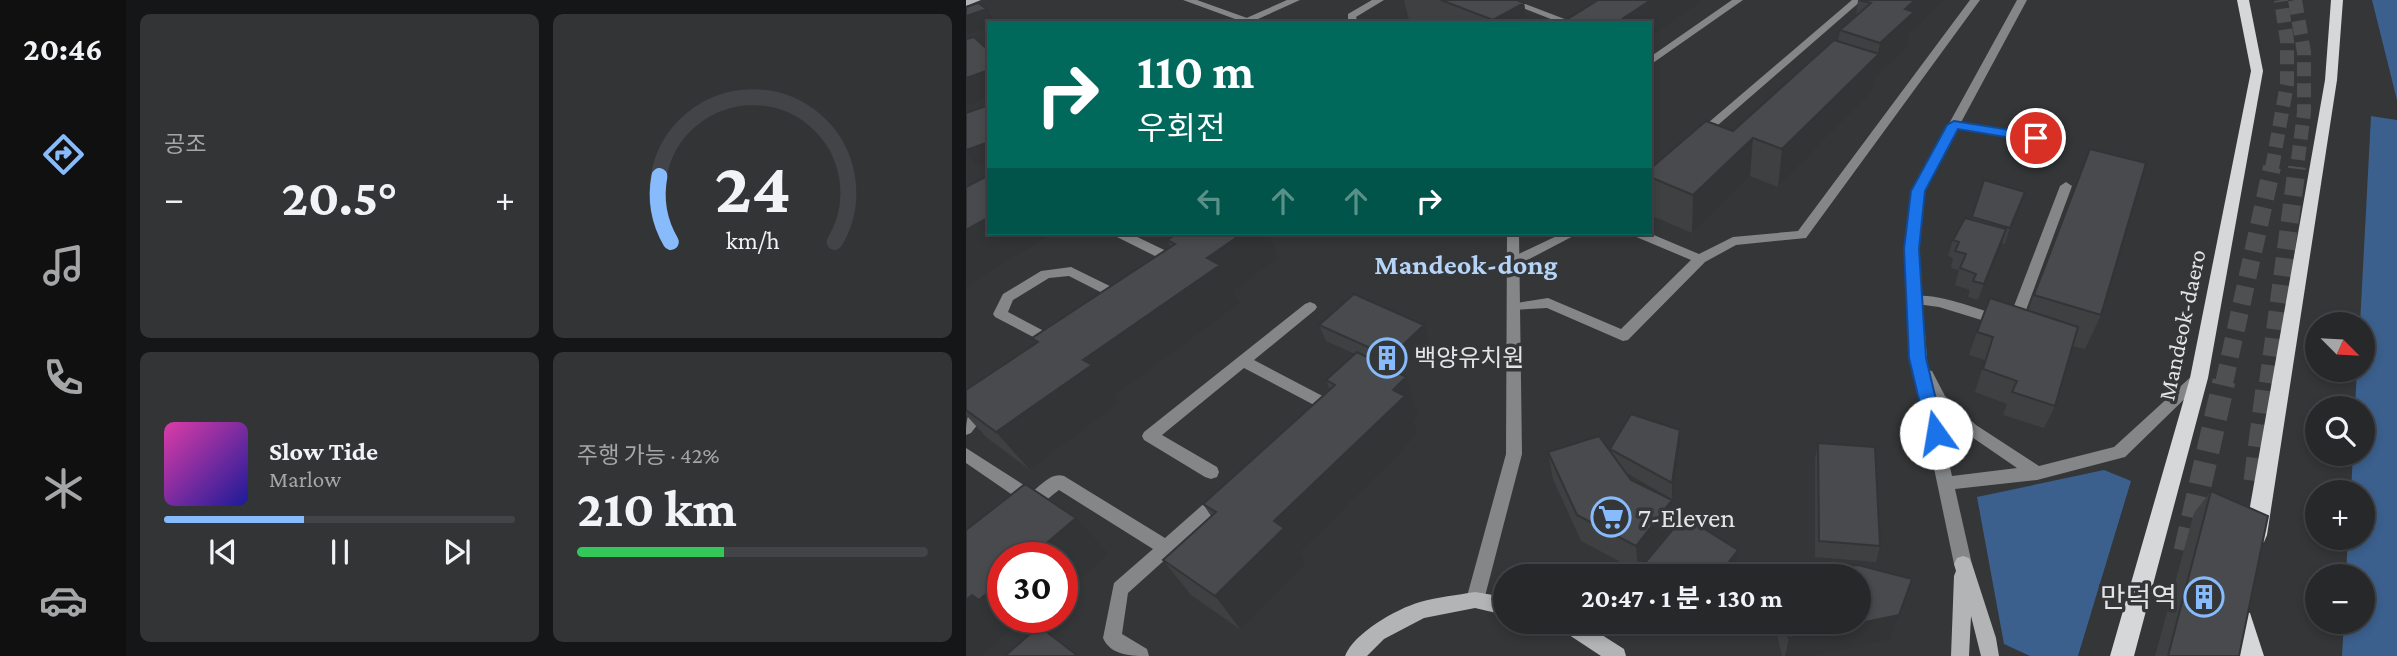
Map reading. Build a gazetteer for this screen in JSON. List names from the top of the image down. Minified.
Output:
{"streets":{"main road":["Mandeok-daero"]},"districts":["Mandeok-dong"],"places":{"building":["백양유치원","만덕역"],"supermarket":["7-Eleven"]},"north":"bottom right","page":{"tabs":"20:46","tile":["공조",["주행 가능 · 42%","210 km"]],"turn":["110 m","우회전"],"heat":["−","20.5°","+"],"map_buttons":["+","−"],"song":["Slow Tide","Marlow"],"limit":"30","trip":"20:47 · 1 분 · 130 m","gauge":["24","km/h"]}}
